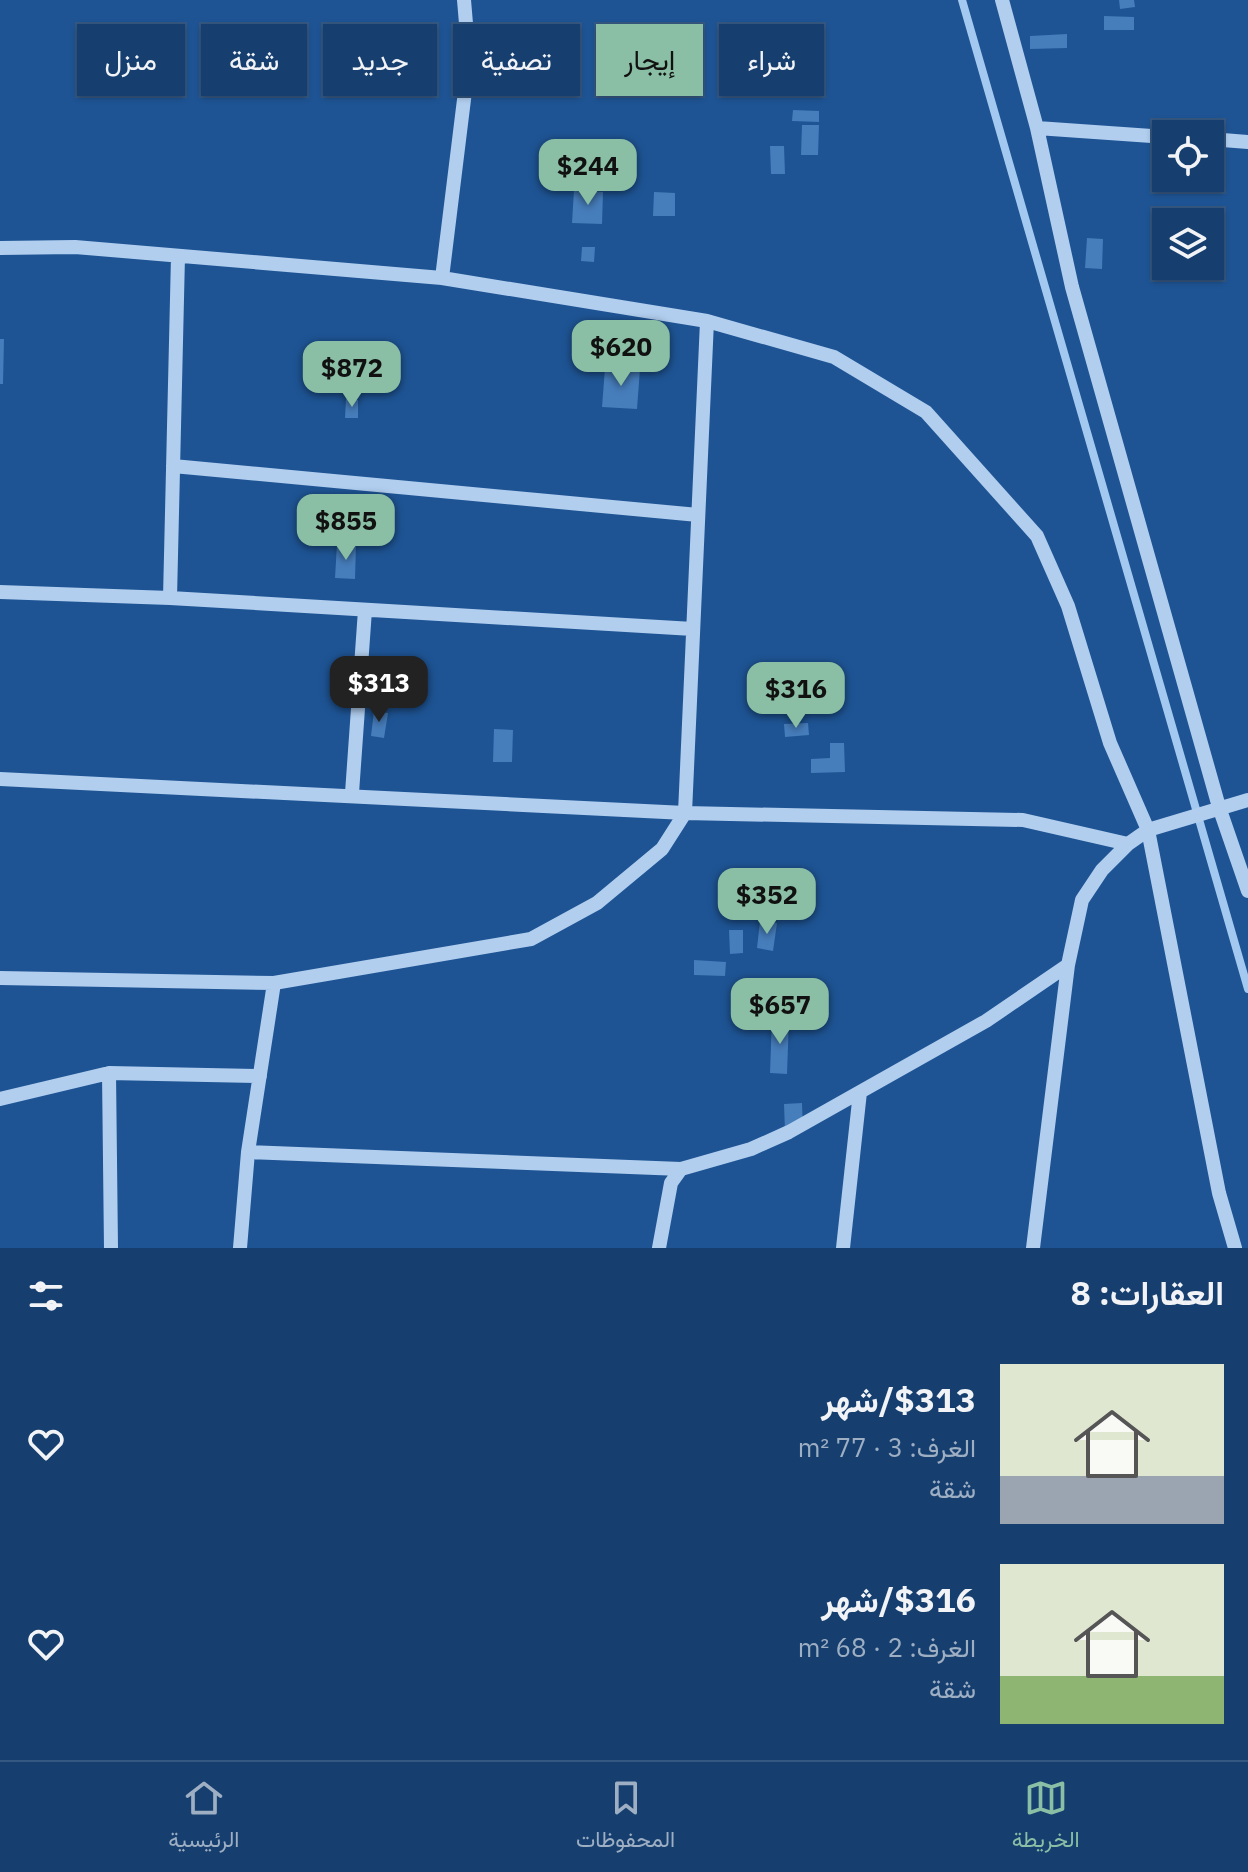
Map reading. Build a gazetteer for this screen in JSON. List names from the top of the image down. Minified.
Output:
{"page":{"chip":["شراء","إيجار","تصفية","جديد","شقة","منزل"],"price":["$244","$620","$872","$855","$313","$316","$352","$657"],"heading":"العقارات: 8","list":[{"name":"$313/شهر","note":"الغرف: 3 · 77 m² · شقة"},{"name":"$316/شهر","note":"الغرف: 2 · 68 m² · شقة"}],"tabs":["الخريطة","المحفوظات","الرئيسية"]}}
